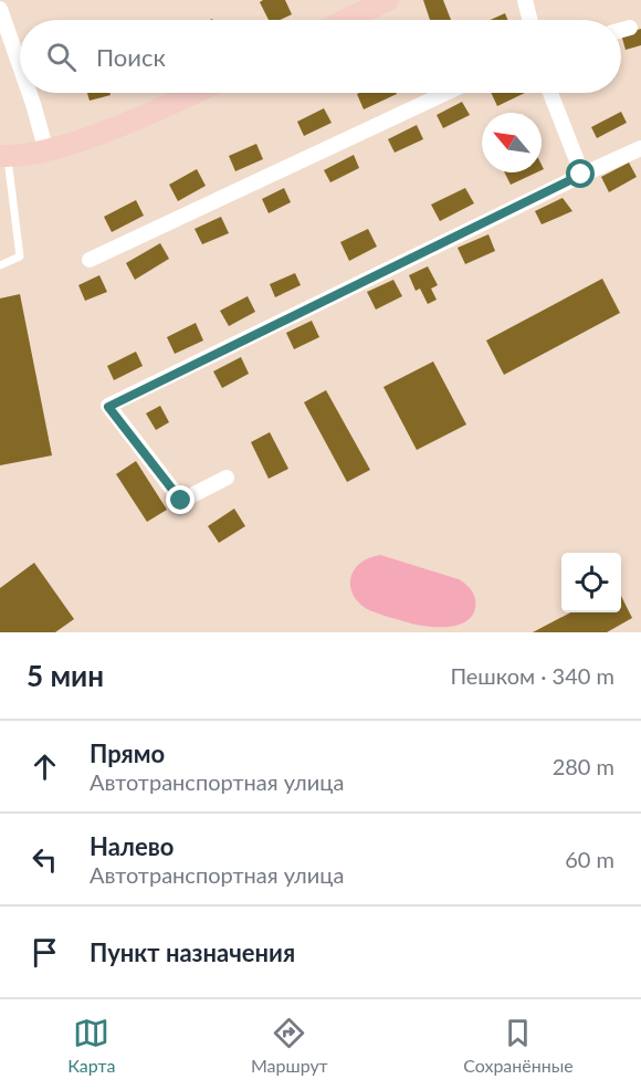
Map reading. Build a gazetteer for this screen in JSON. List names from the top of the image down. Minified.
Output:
{"north":"top left","page":{"search":"Поиск","heading":["5 мин","Пешком · 340 m"],"list":[["Прямо","Автотранспортная улица","280 m"],["Налево","Автотранспортная улица","60 m"],"Пункт назначения"],"nav":["Карта","Маршрут","Сохранённые"]}}
